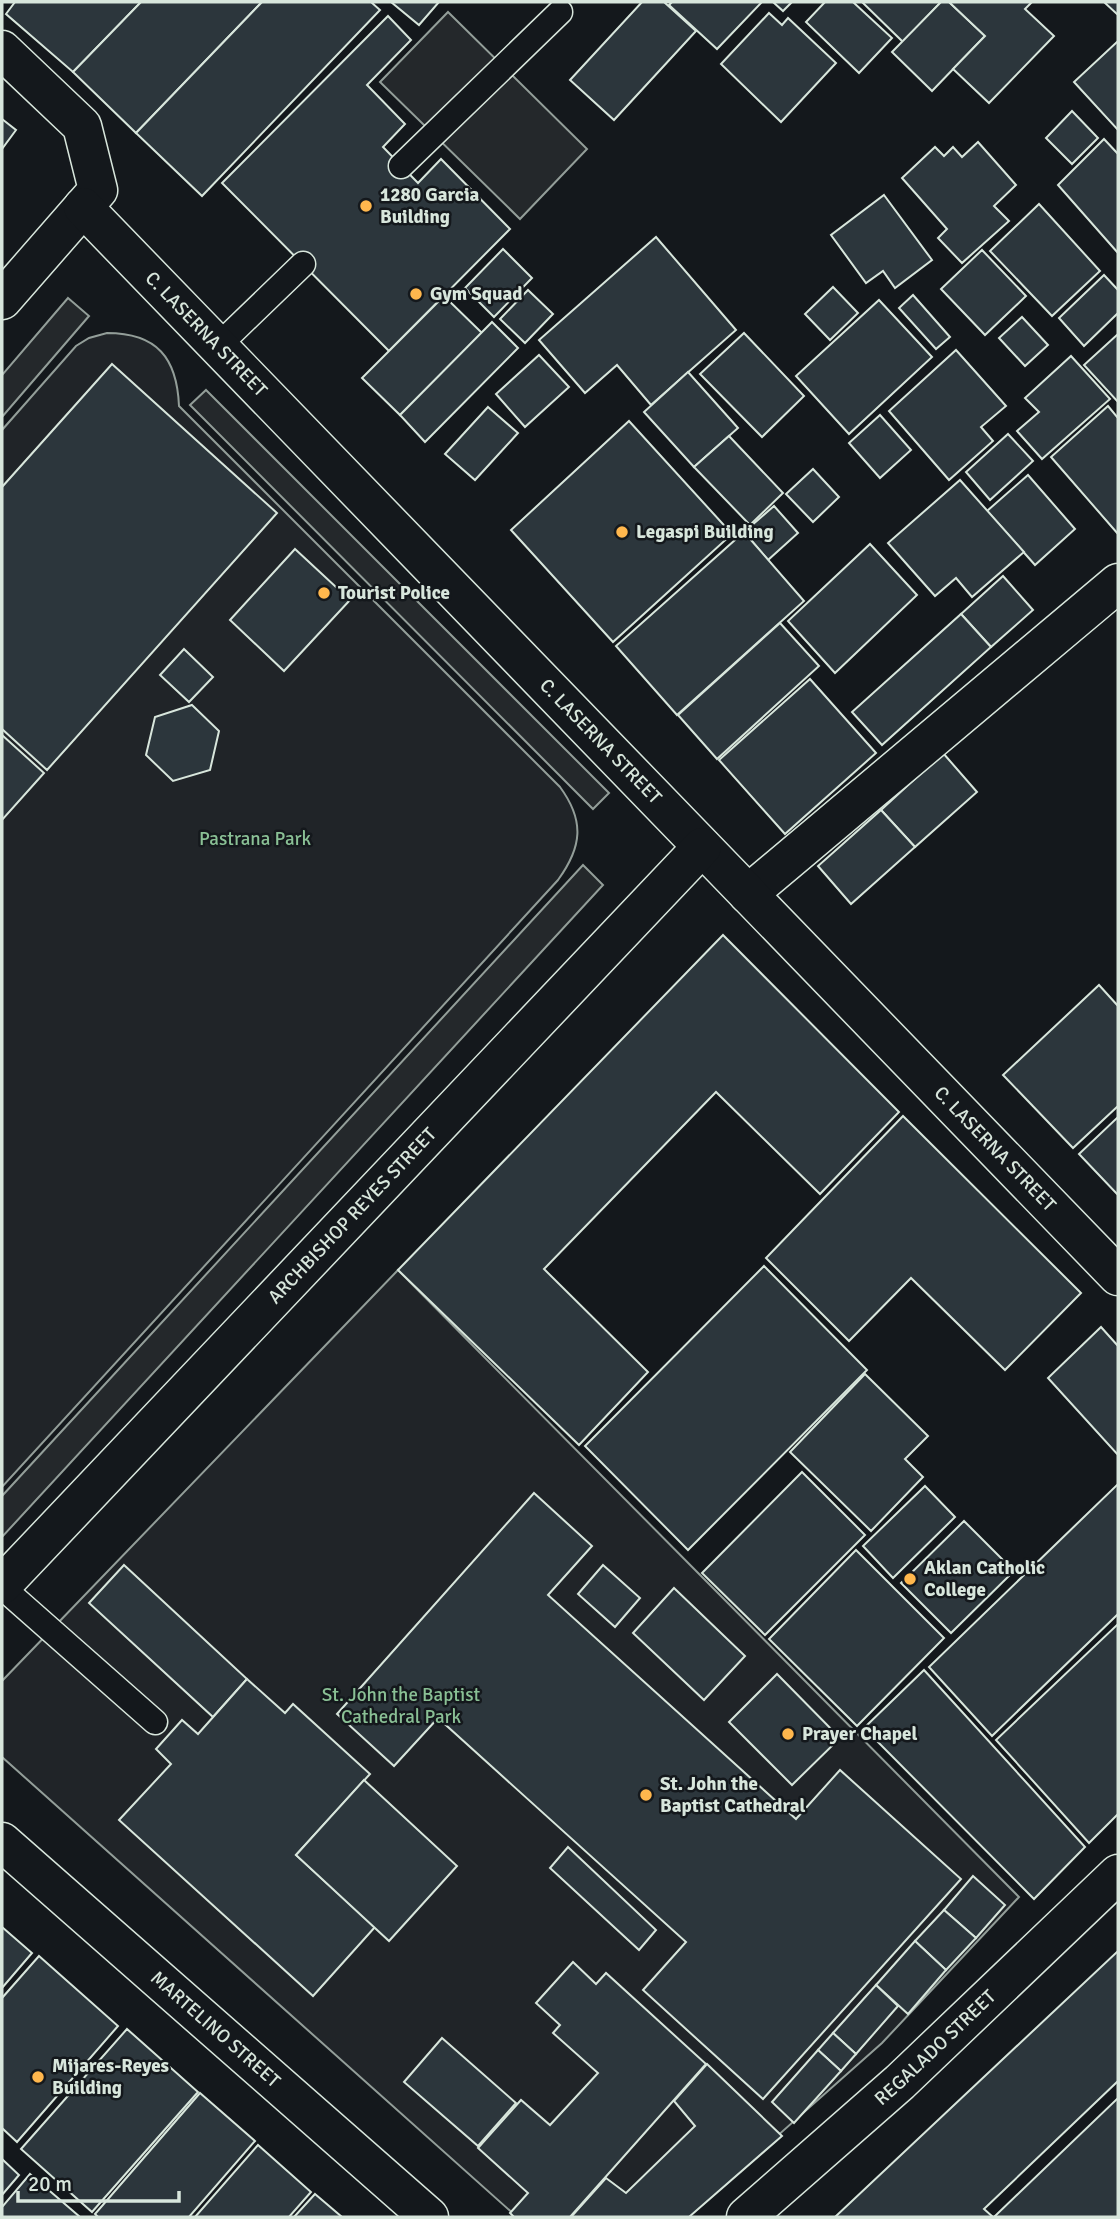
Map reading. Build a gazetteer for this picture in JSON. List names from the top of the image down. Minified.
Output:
{"streets":{"street":["C. LASERNA STREET","ARCHBISHOP REYES STREET","MARTELINO STREET","REGALADO STREET"]},"crossings":[["C. LASERNA STREET","ARCHBISHOP REYES STREET"]],"parks":["Pastrana Park","St. John the Baptist Cathedral Park"],"places":["1280 Garcia Building","Gym Squad","Legaspi Building","Tourist Police","Aklan Catholic College","Prayer Chapel","St. John the Baptist Cathedral","Mijares-Reyes Building"],"scale_bar":"20 m"}
